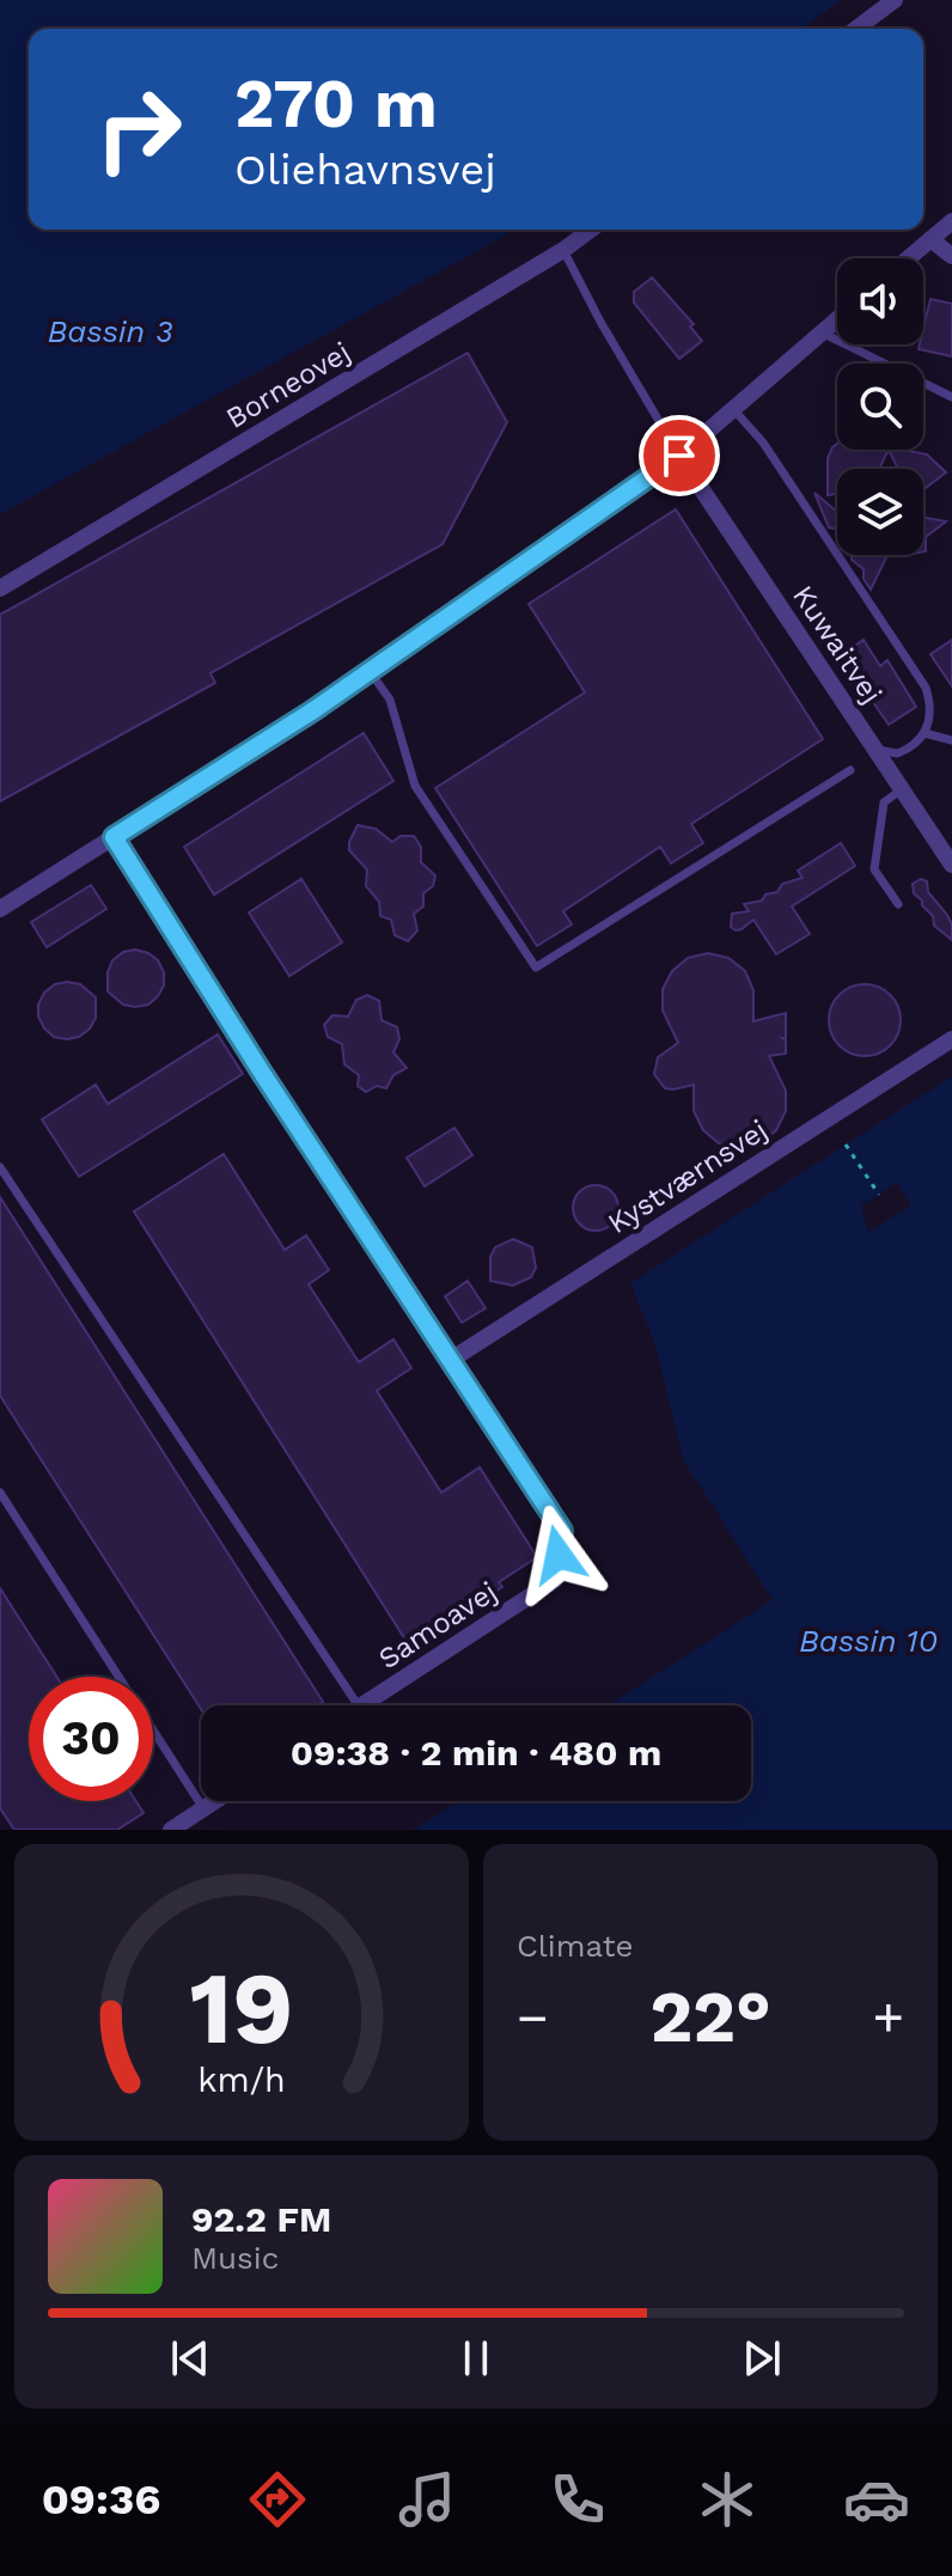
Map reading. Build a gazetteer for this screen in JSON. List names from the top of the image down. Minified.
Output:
{"streets":{"street":["Borneovej","Kuwaitvej","Kystværnsvej","Samoavej"]},"crossings":[["Kystværnsvej","Samoavej"]],"water":["Bassin 3","Bassin 10"],"page":{"turn":["270 m","Oliehavnsvej"],"limit":"30","trip":"09:38 · 2 min · 480 m","tile":"Climate","heat":["−","22°","+"],"song":["92.2 FM","Music"],"tabs":"09:36","gauge":["19","km/h"]}}
